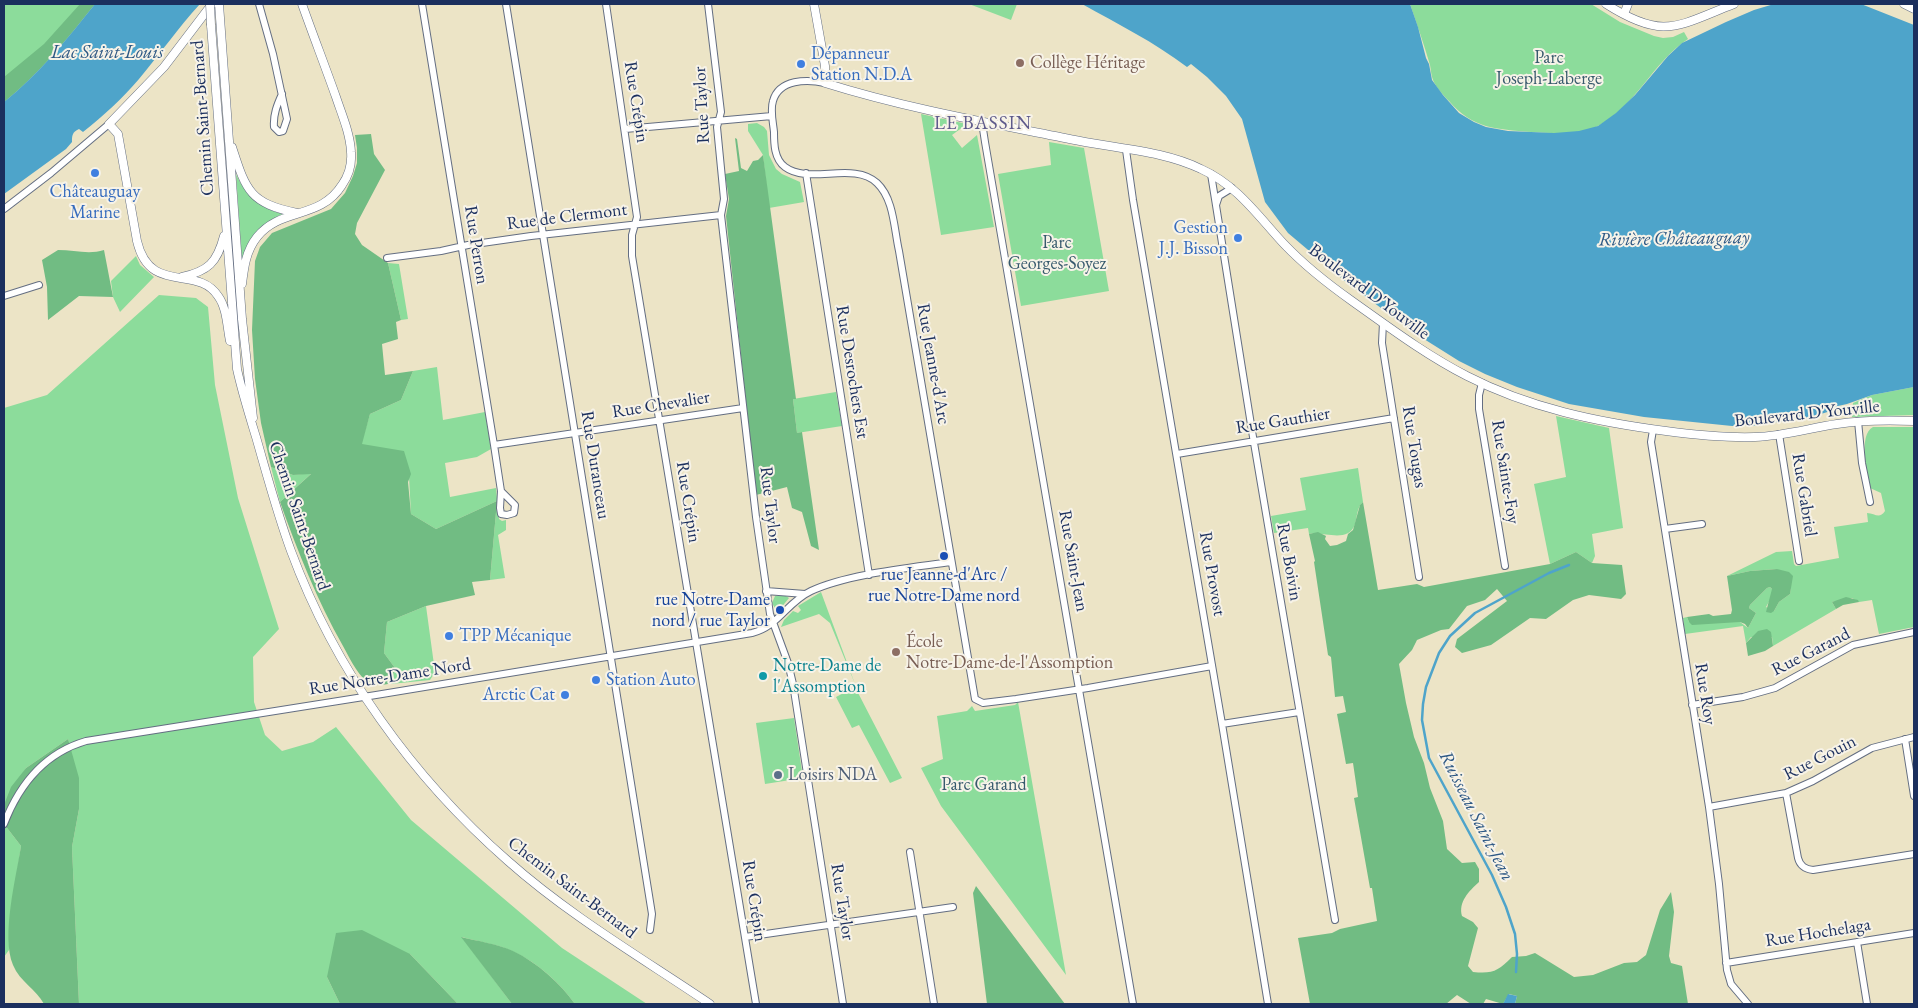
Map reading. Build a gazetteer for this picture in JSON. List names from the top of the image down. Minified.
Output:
{"streets":{"street":["Rue Crépin","Rue Taylor","Chemin Saint-Bernard","Rue de Clermont","Rue Perron","Boulevard D'Youville","Rue Jeanne-d'Arc","Rue Desrochers Est","Rue Chevalier","Rue Gauthier","Rue Tougas","Rue Duranceau","Rue Sainte-Foy","Rue Gabriel","Rue Saint-Jean","Rue Boivin","Rue Provost","Rue Garand","Rue Notre-Dame Nord","Rue Roy","Rue Gouin","Rue Hochelaga"]},"crossings":[["Rue Crépin","Rue de Clermont"],["Rue Crépin","Rue Chevalier"],["Rue Crépin","Rue Notre-Dame Nord"],["Rue Taylor","Rue de Clermont"],["Rue Taylor","Rue Chevalier"],["Rue Taylor","Rue Notre-Dame Nord"],["Chemin Saint-Bernard","Rue Notre-Dame Nord"],["Rue de Clermont","Rue Perron"],["Rue de Clermont","Rue Duranceau"],["Rue Perron","Rue Chevalier"],["Boulevard D'Youville","Rue Tougas"],["Boulevard D'Youville","Rue Sainte-Foy"],["Boulevard D'Youville","Rue Gabriel"],["Boulevard D'Youville","Rue Saint-Jean"],["Boulevard D'Youville","Rue Boivin"],["Boulevard D'Youville","Rue Provost"],["Boulevard D'Youville","Rue Roy"],["Rue Jeanne-d'Arc","Rue Desrochers Est"],["Rue Jeanne-d'Arc","Rue Saint-Jean"],["Rue Jeanne-d'Arc","Rue Notre-Dame Nord"],["Rue Desrochers Est","Rue Notre-Dame Nord"],["Rue Chevalier","Rue Duranceau"],["Rue Gauthier","Rue Tougas"],["Rue Gauthier","Rue Boivin"],["Rue Gauthier","Rue Provost"],["Rue Duranceau","Rue Notre-Dame Nord"],["Rue Garand","Rue Roy"],["Rue Roy","Rue Gouin"],["Rue Roy","Rue Hochelaga"]],"districts":["LE BASSIN"],"water":["Lac Saint-Louis","Rivière Châteauguay","Ruisseau Saint-Jean"],"parks":["Parc Joseph-Laberge","Parc Georges-Soyez","Parc Garand"],"places":["Collège Héritage","Dépanneur Station N.D.A","Châteauguay Marine","Gestion J.J. Bisson","rue Jeanne-d'Arc / rue Notre-Dame nord","rue Notre-Dame nord / rue Taylor","TPP Mécanique","École Notre-Dame-de-l'Assomption","Notre-Dame de l'Assomption","Station Auto","Arctic Cat","Loisirs NDA"]}
